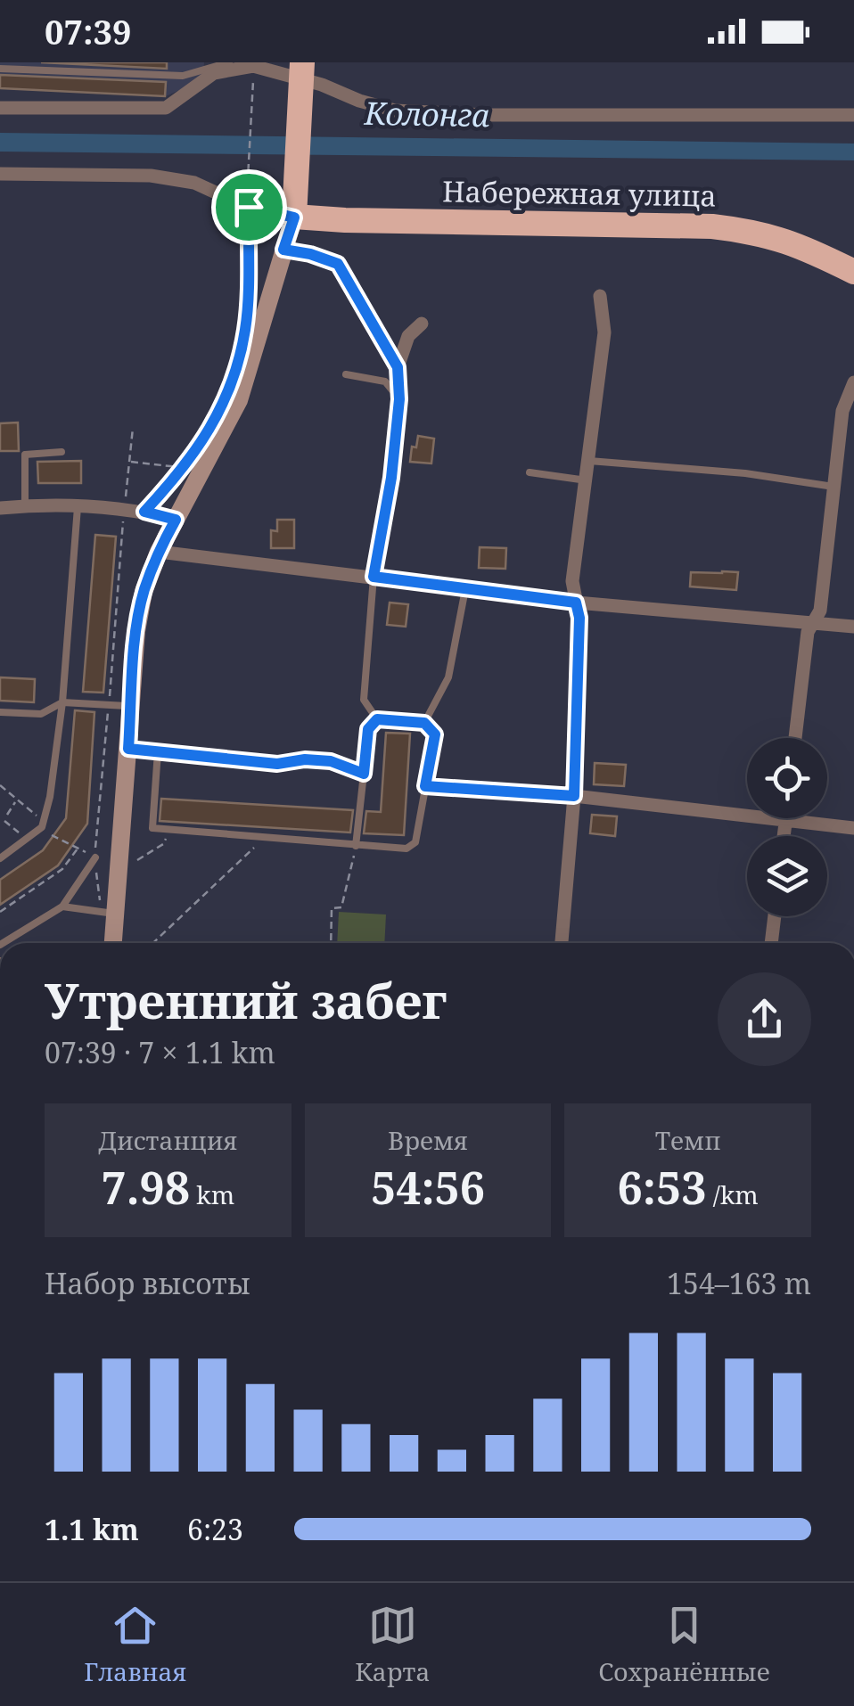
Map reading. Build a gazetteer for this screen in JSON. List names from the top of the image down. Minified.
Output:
{"streets":{"highway":["Набережная улица"]},"water":["Колонга"],"page":{"status":"07:39","heading":["Утренний забег","07:39 · 7 × 1.1 km"],"stats":[["Дистанция","7.98 km"],["Время","54:56"],["Темп","6:53 /km"]],"chart":["Набор высоты","154–163 m"],"list":[{"name":"1.1 km","note":"6:23"}],"tabs":["Главная","Карта","Сохранённые"]}}
